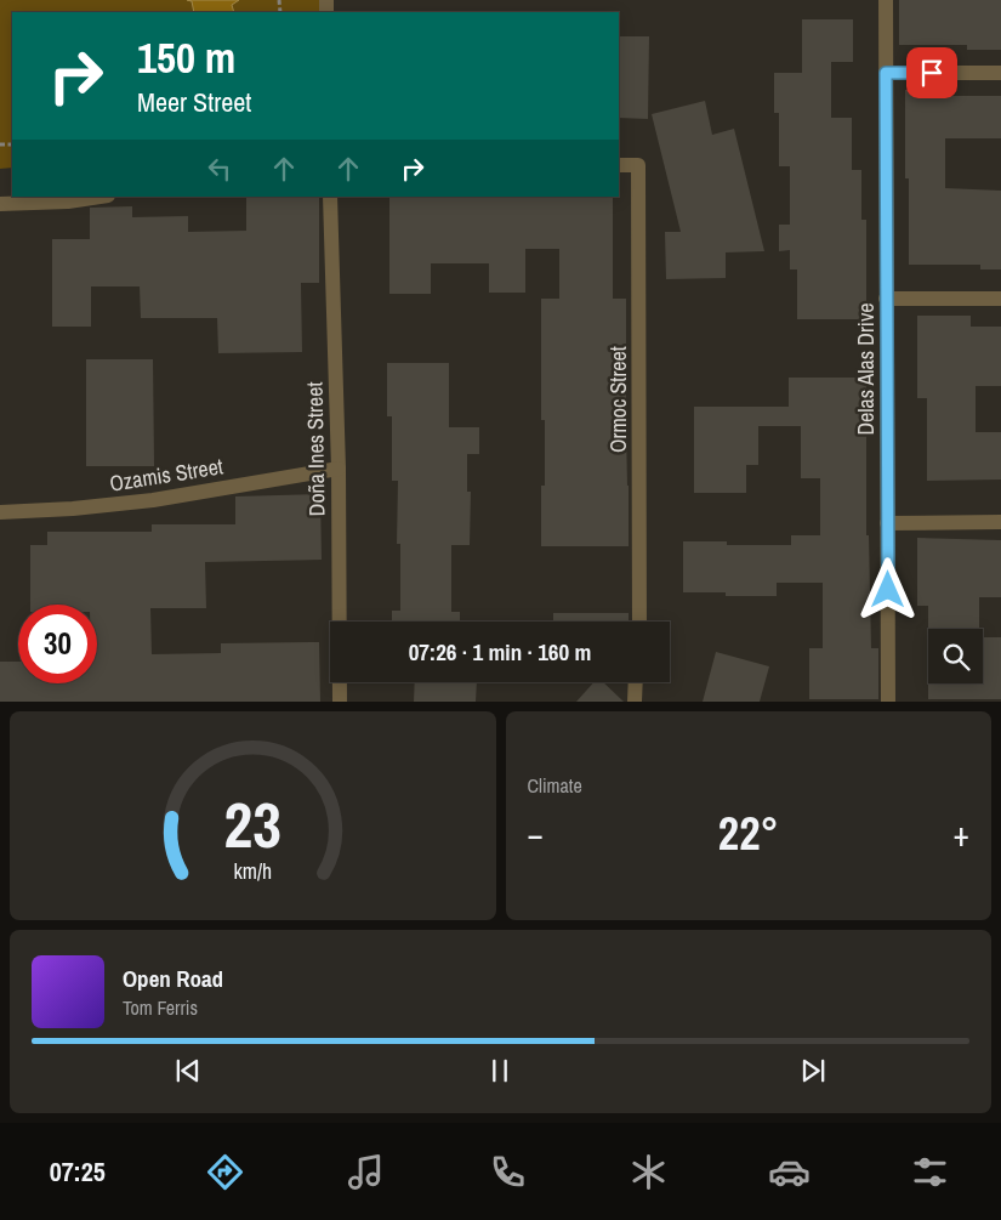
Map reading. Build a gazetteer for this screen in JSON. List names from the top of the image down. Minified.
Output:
{"streets":{"street":["Delas Alas Drive","Ormoc Street","Doña Ines Street","Ozamis Street"]},"crossings":[["Doña Ines Street","Ozamis Street"]],"page":{"turn":["150 m","Meer Street"],"limit":"30","trip":"07:26 · 1 min · 160 m","tile":"Climate","heat":["−","22°","+"],"song":["Open Road","Tom Ferris"],"tabs":"07:25","gauge":["23","km/h"]}}
